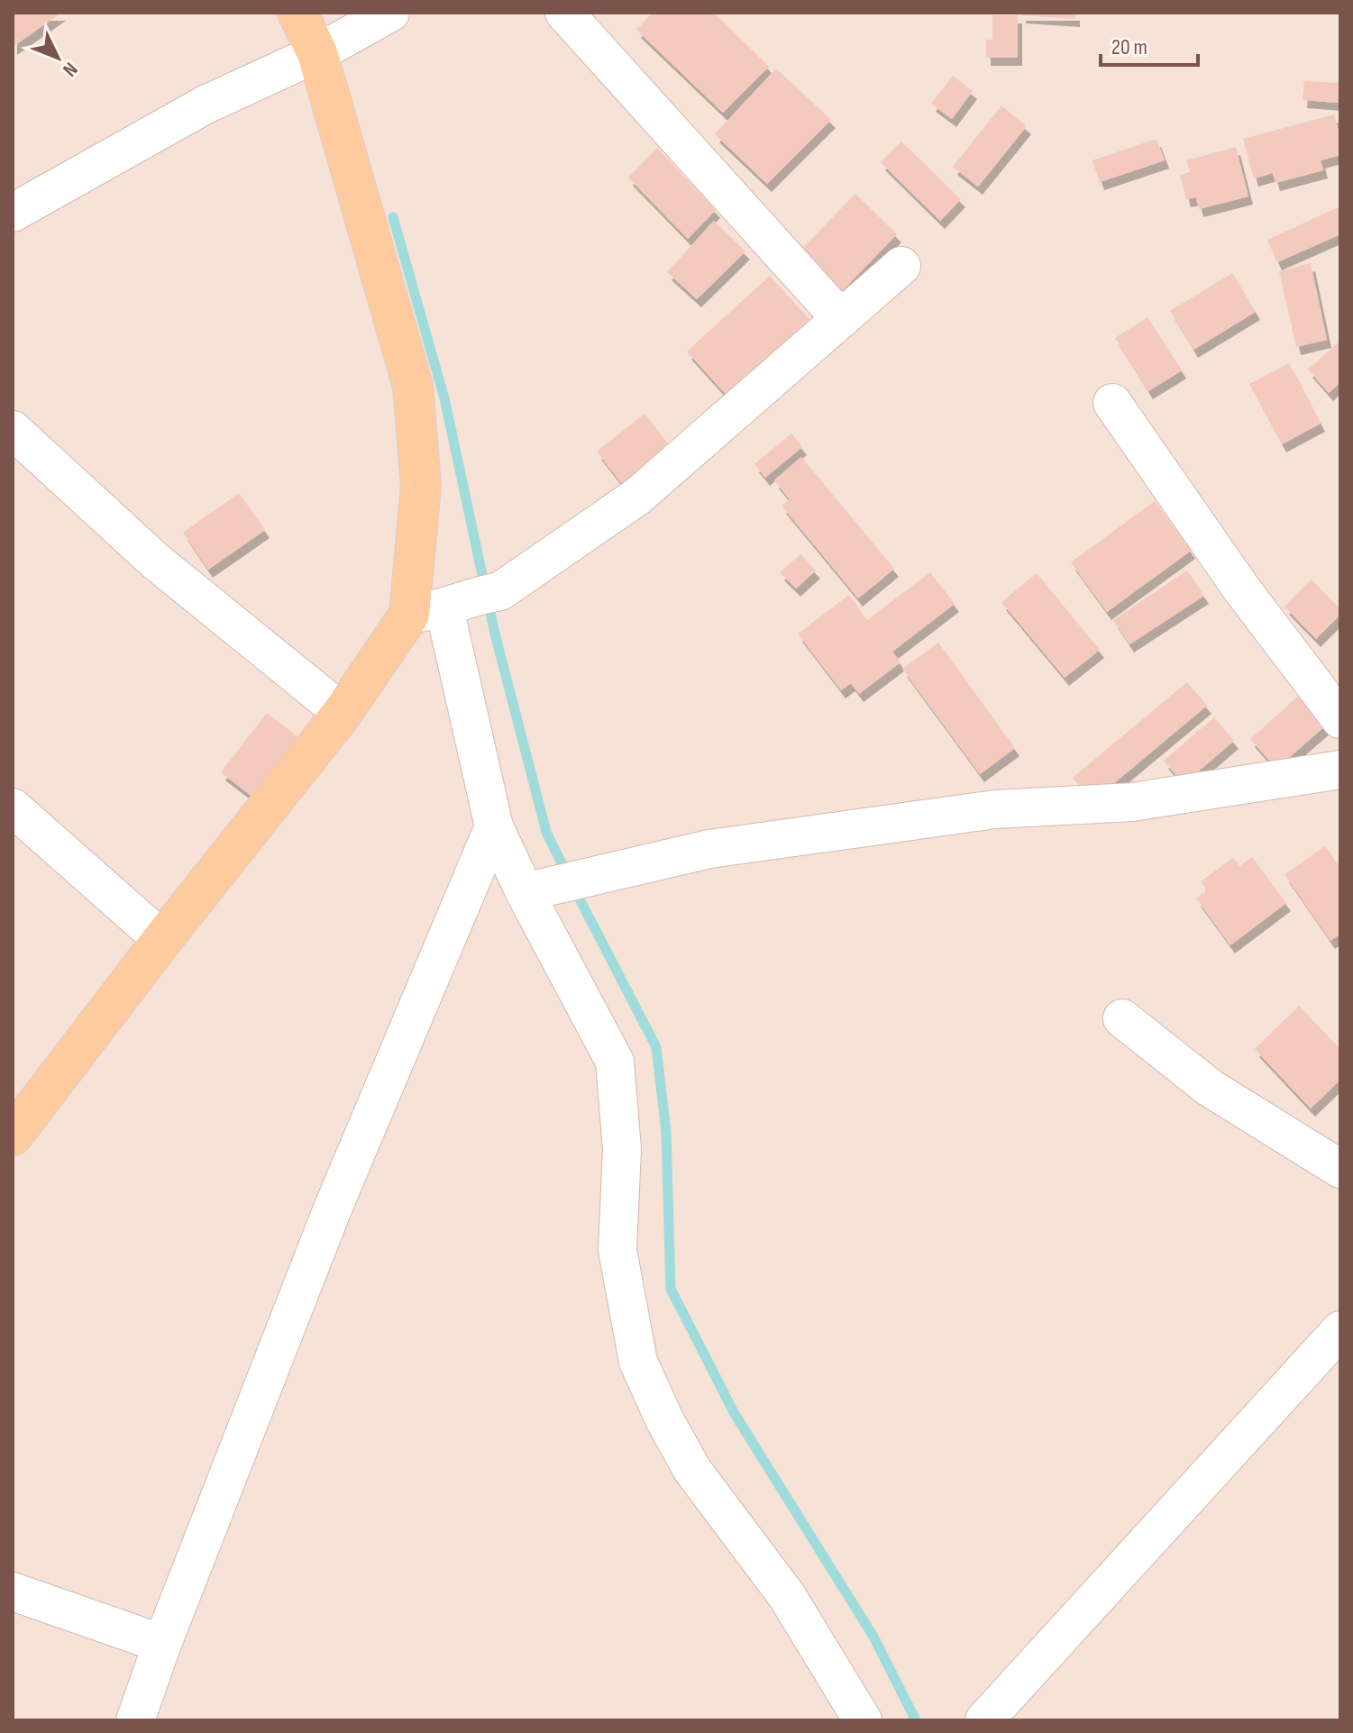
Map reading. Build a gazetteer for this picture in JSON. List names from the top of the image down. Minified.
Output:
{"scale_bar":"20 m","north":"bottom right"}
